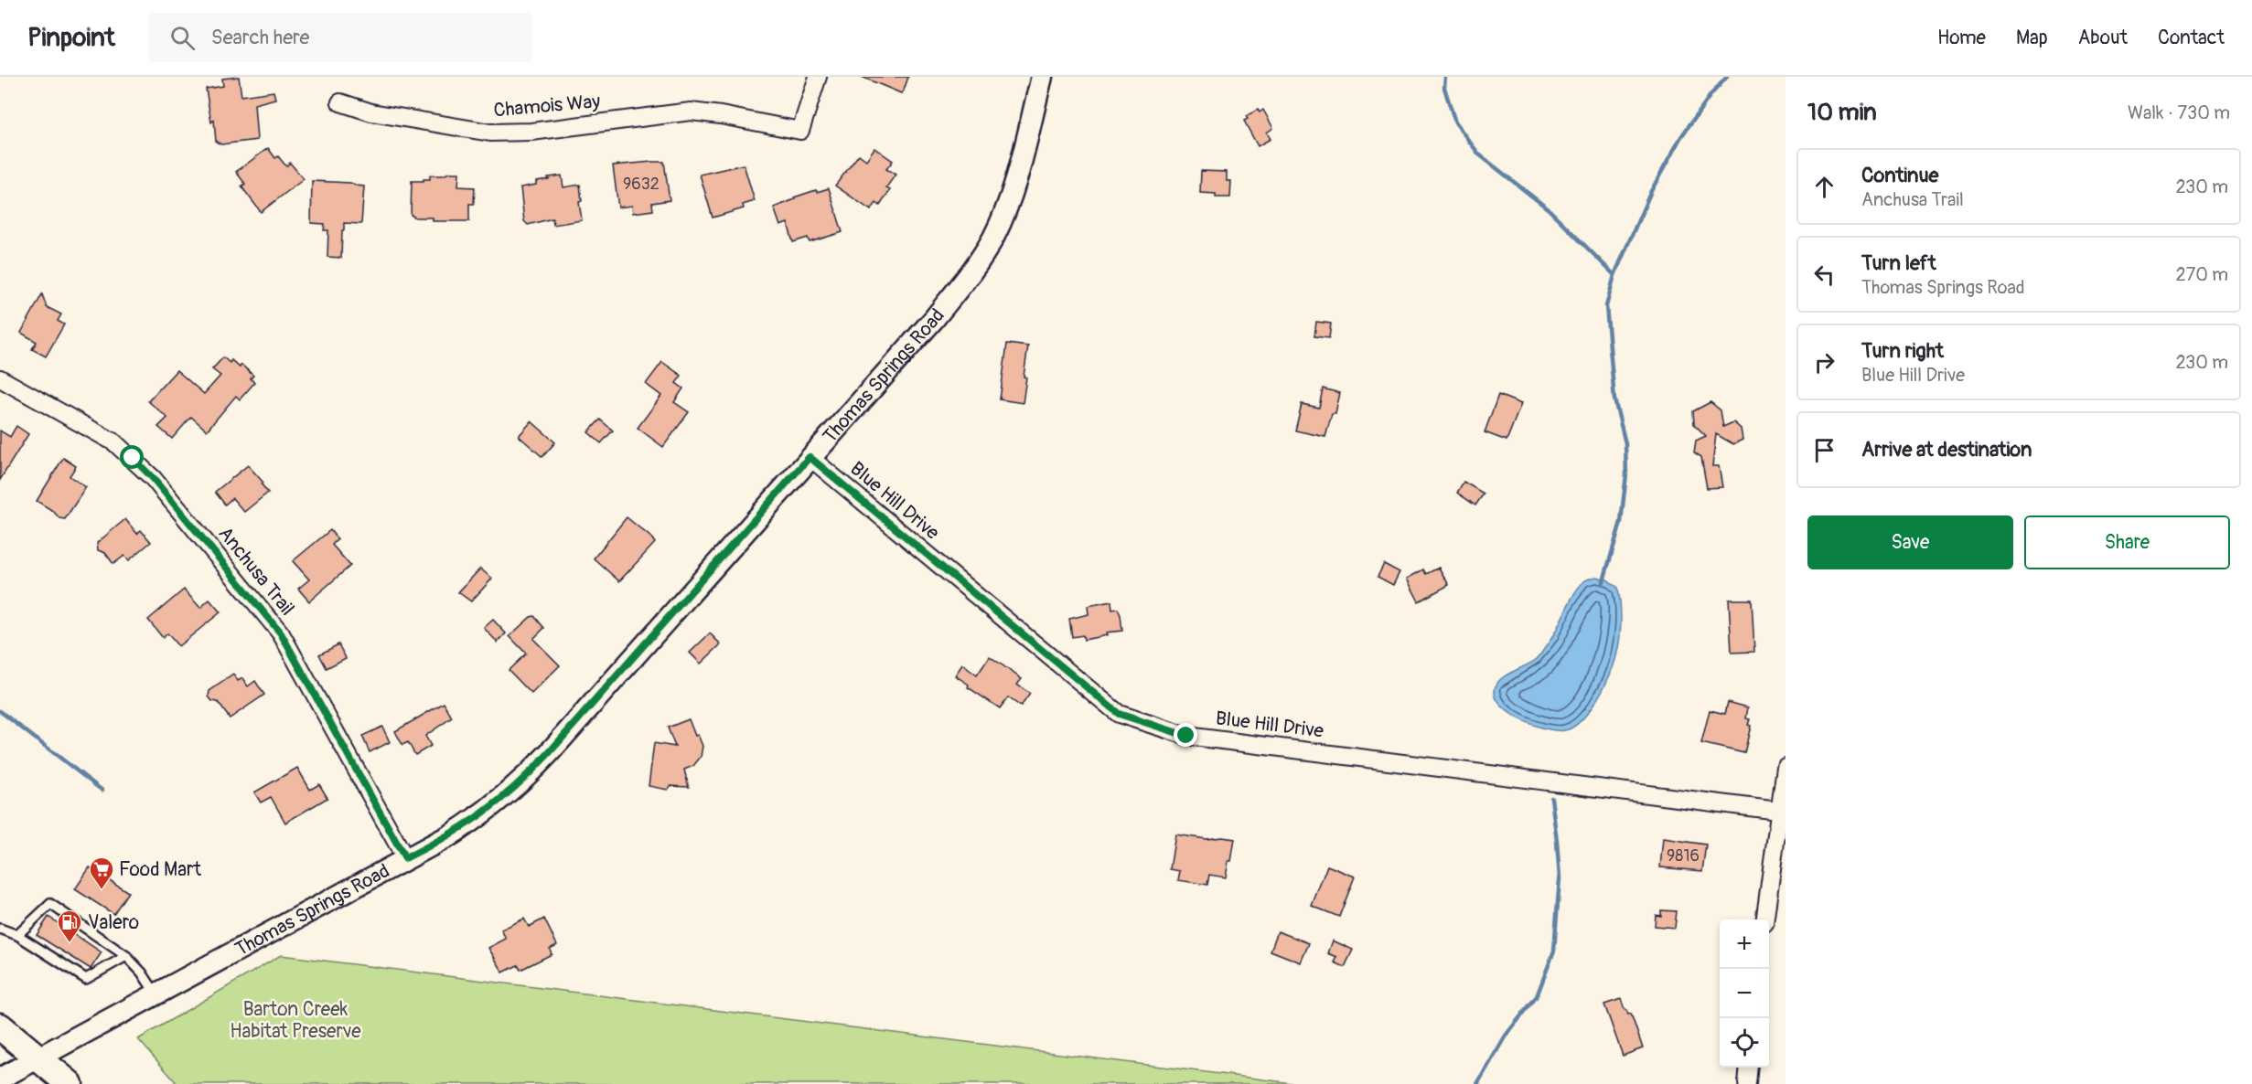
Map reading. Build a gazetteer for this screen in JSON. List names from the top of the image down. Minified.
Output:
{"streets":{"street":["Chamois Way","Thomas Springs Road","Blue Hill Drive","Anchusa Trail"]},"crossings":[["Thomas Springs Road","Blue Hill Drive"],["Thomas Springs Road","Anchusa Trail"]],"parks":["Barton Creek Habitat Preserve"],"places":{"supermarket":["Food Mart"],"fuel station":["Valero"]},"house_numbers":["9632","9816"],"page":{"header":"Pinpoint","search":"Search here","nav":["Home","Map","About","Contact"],"heading":["10 min","Walk · 730 m"],"list":[["Continue","Anchusa Trail","230 m"],["Turn left","Thomas Springs Road","270 m"],["Turn right","Blue Hill Drive","230 m"],"Arrive at destination"],"buttons":["Save","Share"],"map_buttons":["+","−"]}}
